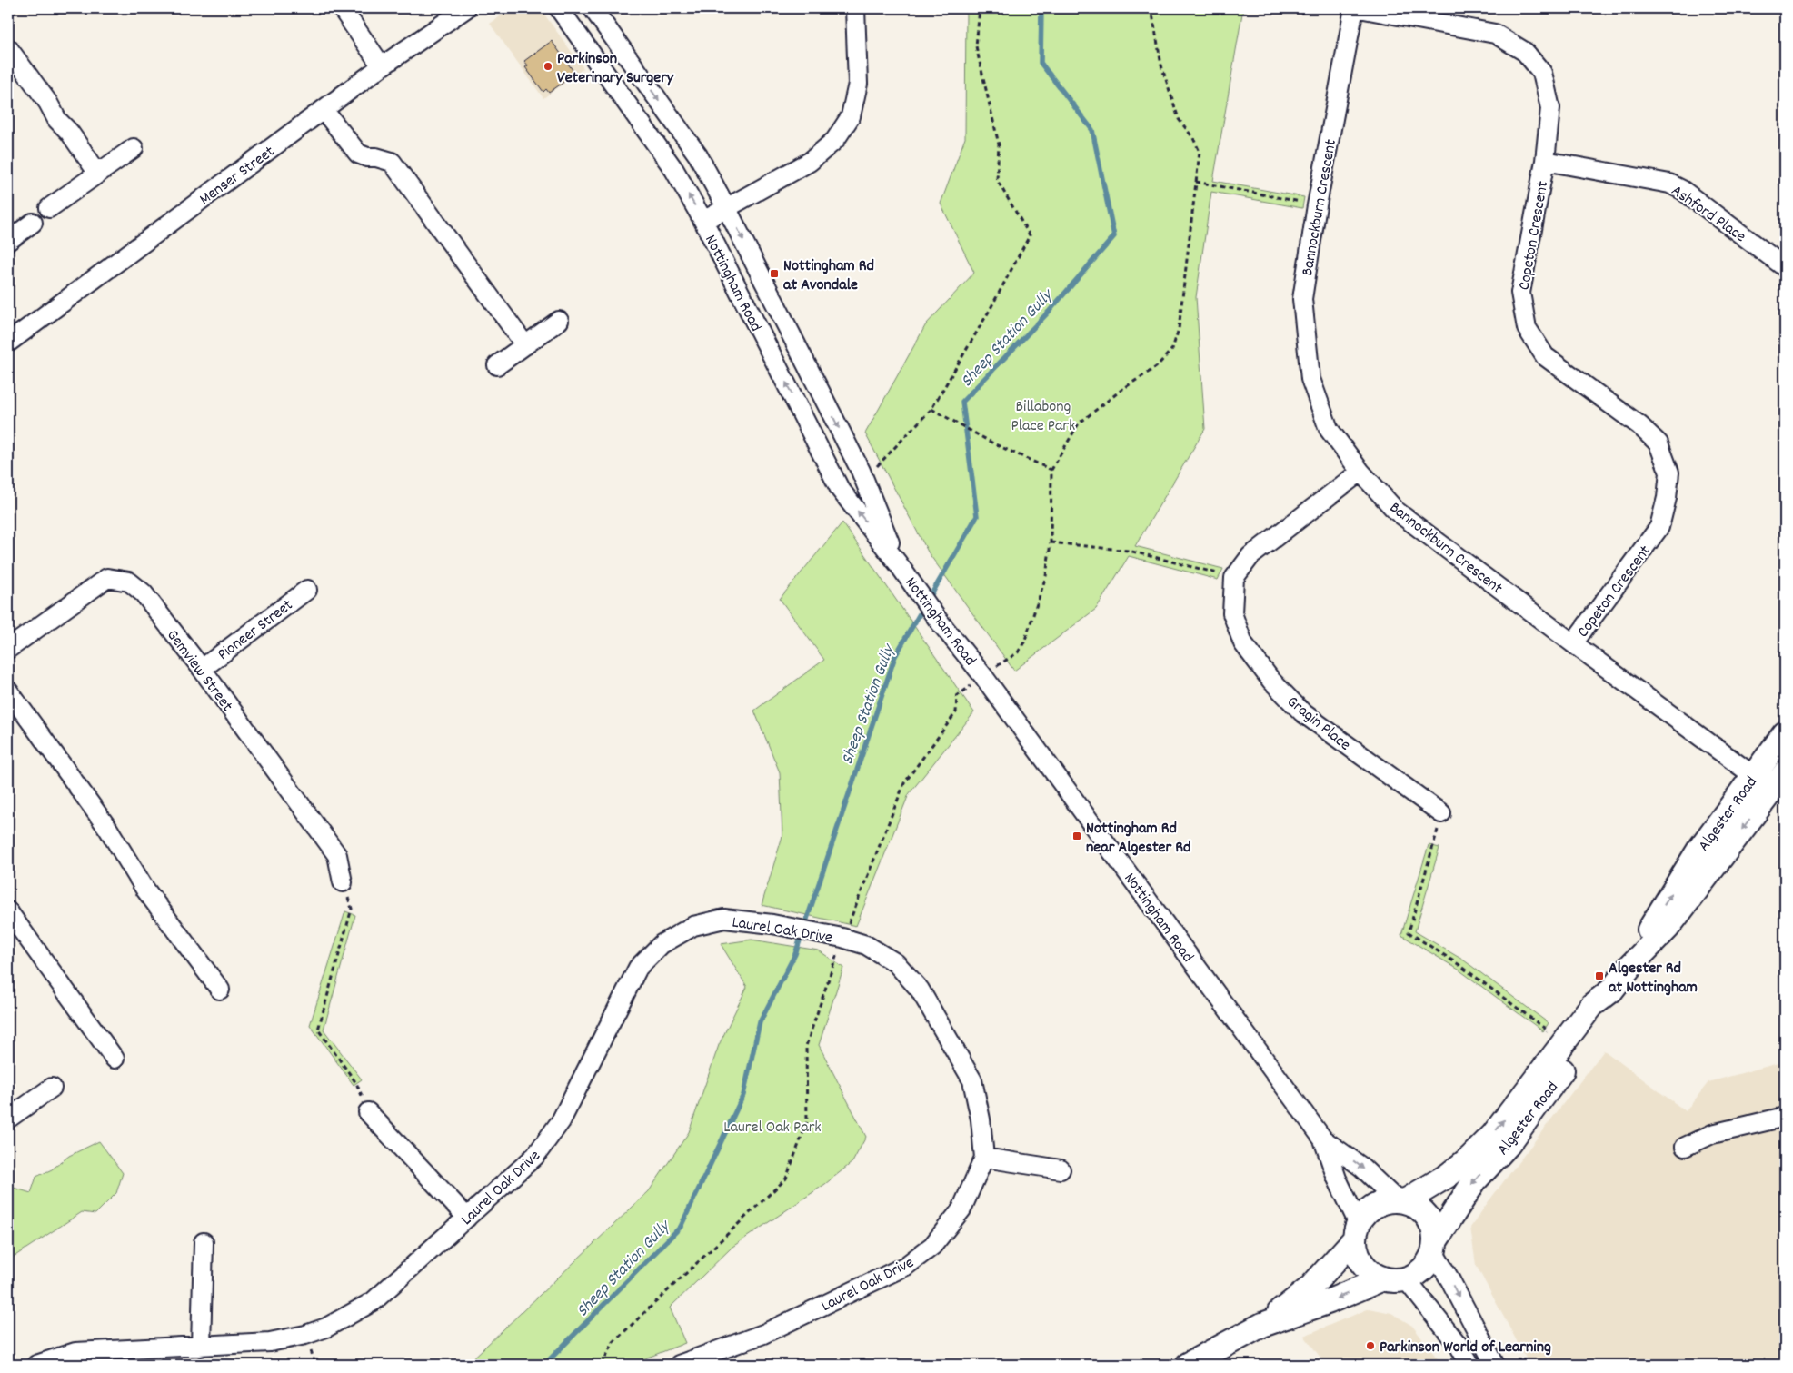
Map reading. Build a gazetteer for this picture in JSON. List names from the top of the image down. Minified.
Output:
{"streets":{"main road":["Algester Road"],"street":["Menser Street","Bannockburn Crescent","Ashford Place","Copeton Crescent","Nottingham Road","Pioneer Street","Gemview Street","Gragin Place","Laurel Oak Drive"]},"crossings":[["Bannockburn Crescent","Copeton Crescent"],["Bannockburn Crescent","Algester Road"],["Ashford Place","Copeton Crescent"],["Nottingham Road","Algester Road"],["Pioneer Street","Gemview Street"]],"water":["Sheep Station Gully"],"parks":["Billabong Place Park","Laurel Oak Park"],"places":{"other":["Parkinson Veterinary Surgery","Parkinson World of Learning"],"transit":["Nottingham Rd at Avondale","Nottingham Rd near Algester Rd","Algester Rd at Nottingham"]}}
